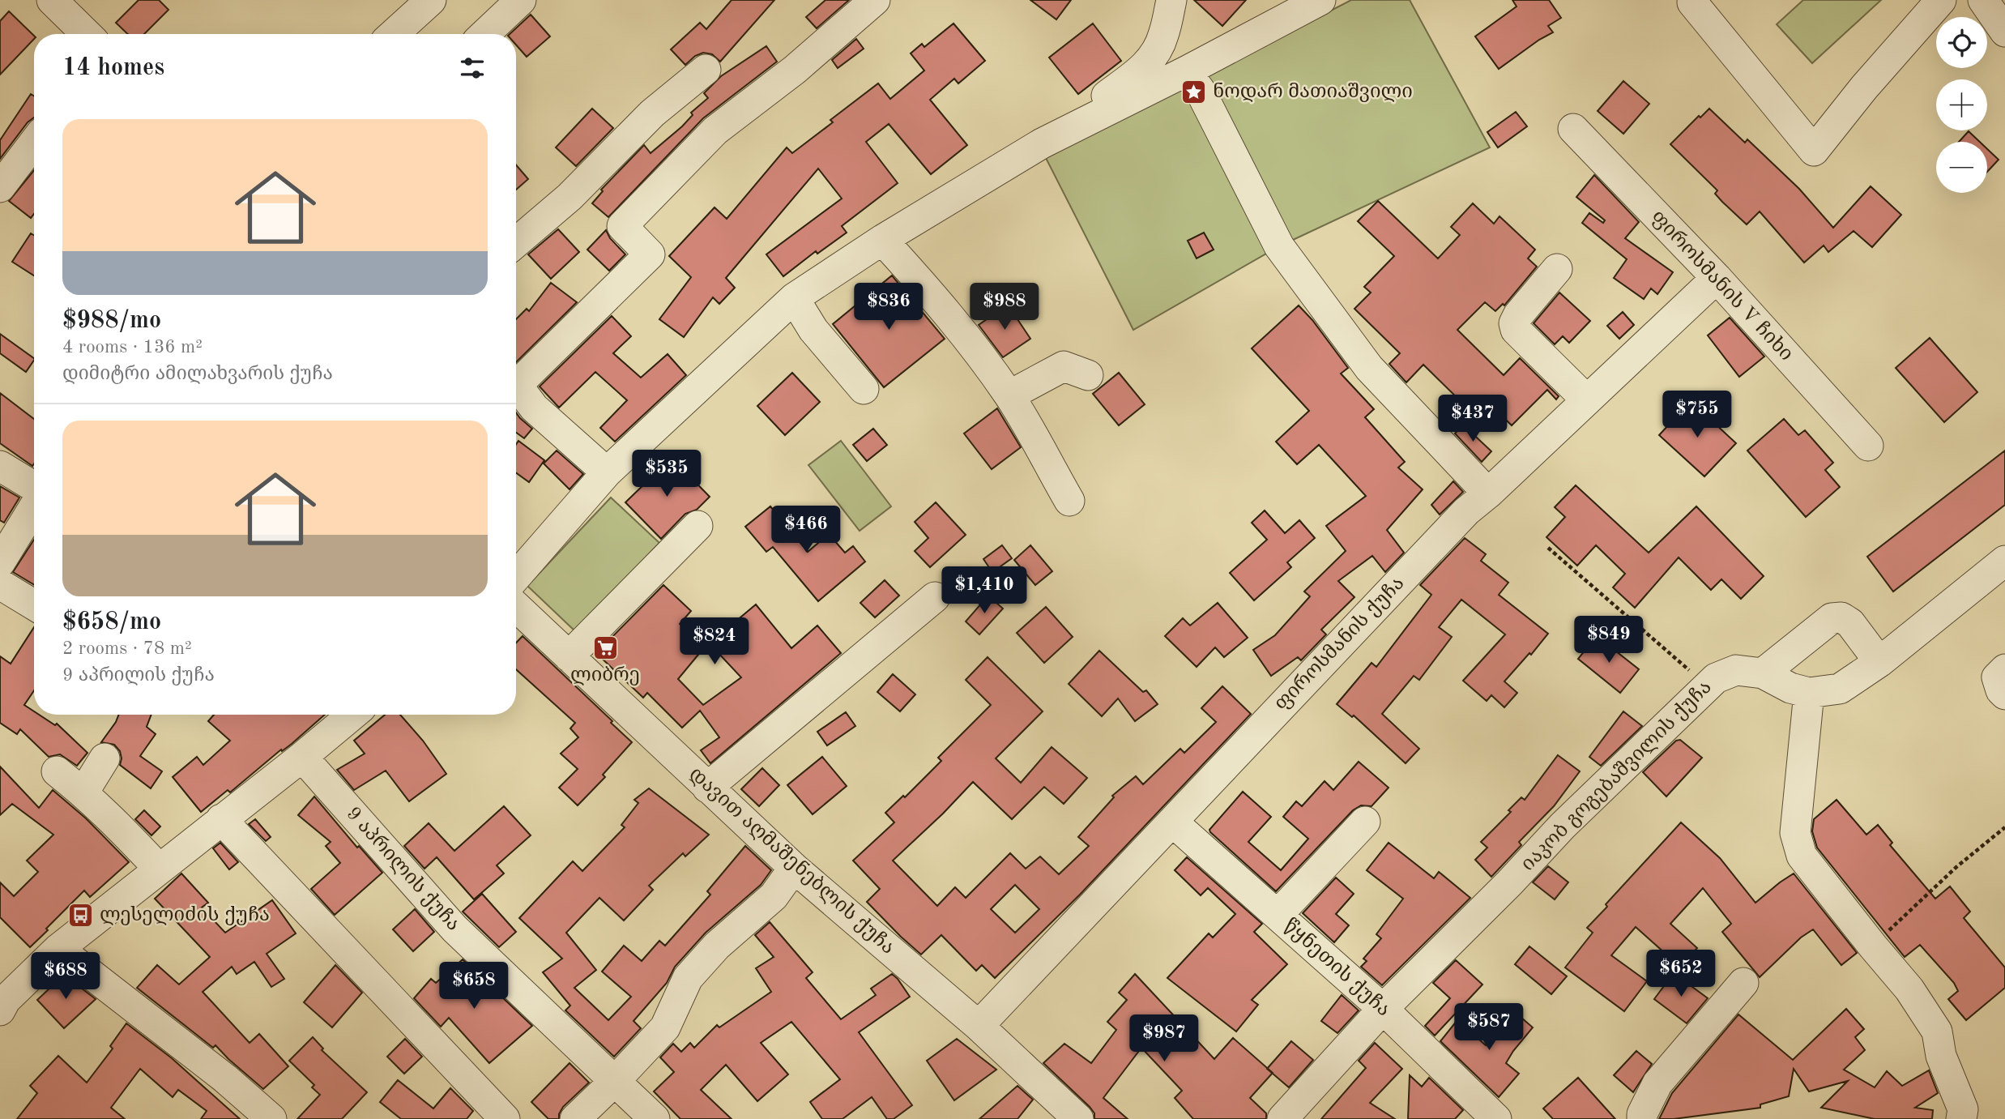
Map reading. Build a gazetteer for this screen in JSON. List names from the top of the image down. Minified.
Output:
{"streets":{"street":["ფიროსმანის V ჩიხი","ფიროსმანის ქუჩა","იაკობ გოგებაშვილის ქუჩა","დავით აღმაშენებლის ქუჩა","9 აპრილის ქუჩა","წყნეთის ქუჩა"]},"crossings":[["ფიროსმანის V ჩიხი","ფიროსმანის ქუჩა"],["ფიროსმანის ქუჩა","დავით აღმაშენებლის ქუჩა"],["ფიროსმანის ქუჩა","წყნეთის ქუჩა"],["იაკობ გოგებაშვილის ქუჩა","წყნეთის ქუჩა"]],"places":{"place":["ნოდარ მათიაშვილი"],"supermarket":["ლიბრე"],"bus stop":["ლესელიძის ქუჩა"]},"page":{"map_buttons":["+","−"],"heading":"14 homes","list":[{"name":"$988/mo","note":"4 rooms · 136 m² · დიმიტრი ამილახვარის ქუჩა"},{"name":"$658/mo","note":"2 rooms · 78 m² · 9 აპრილის ქუჩა"}],"price":["$836","$988","$755","$437","$535","$466","$1,410","$849","$824","$652","$688","$658","$587","$987"]}}
